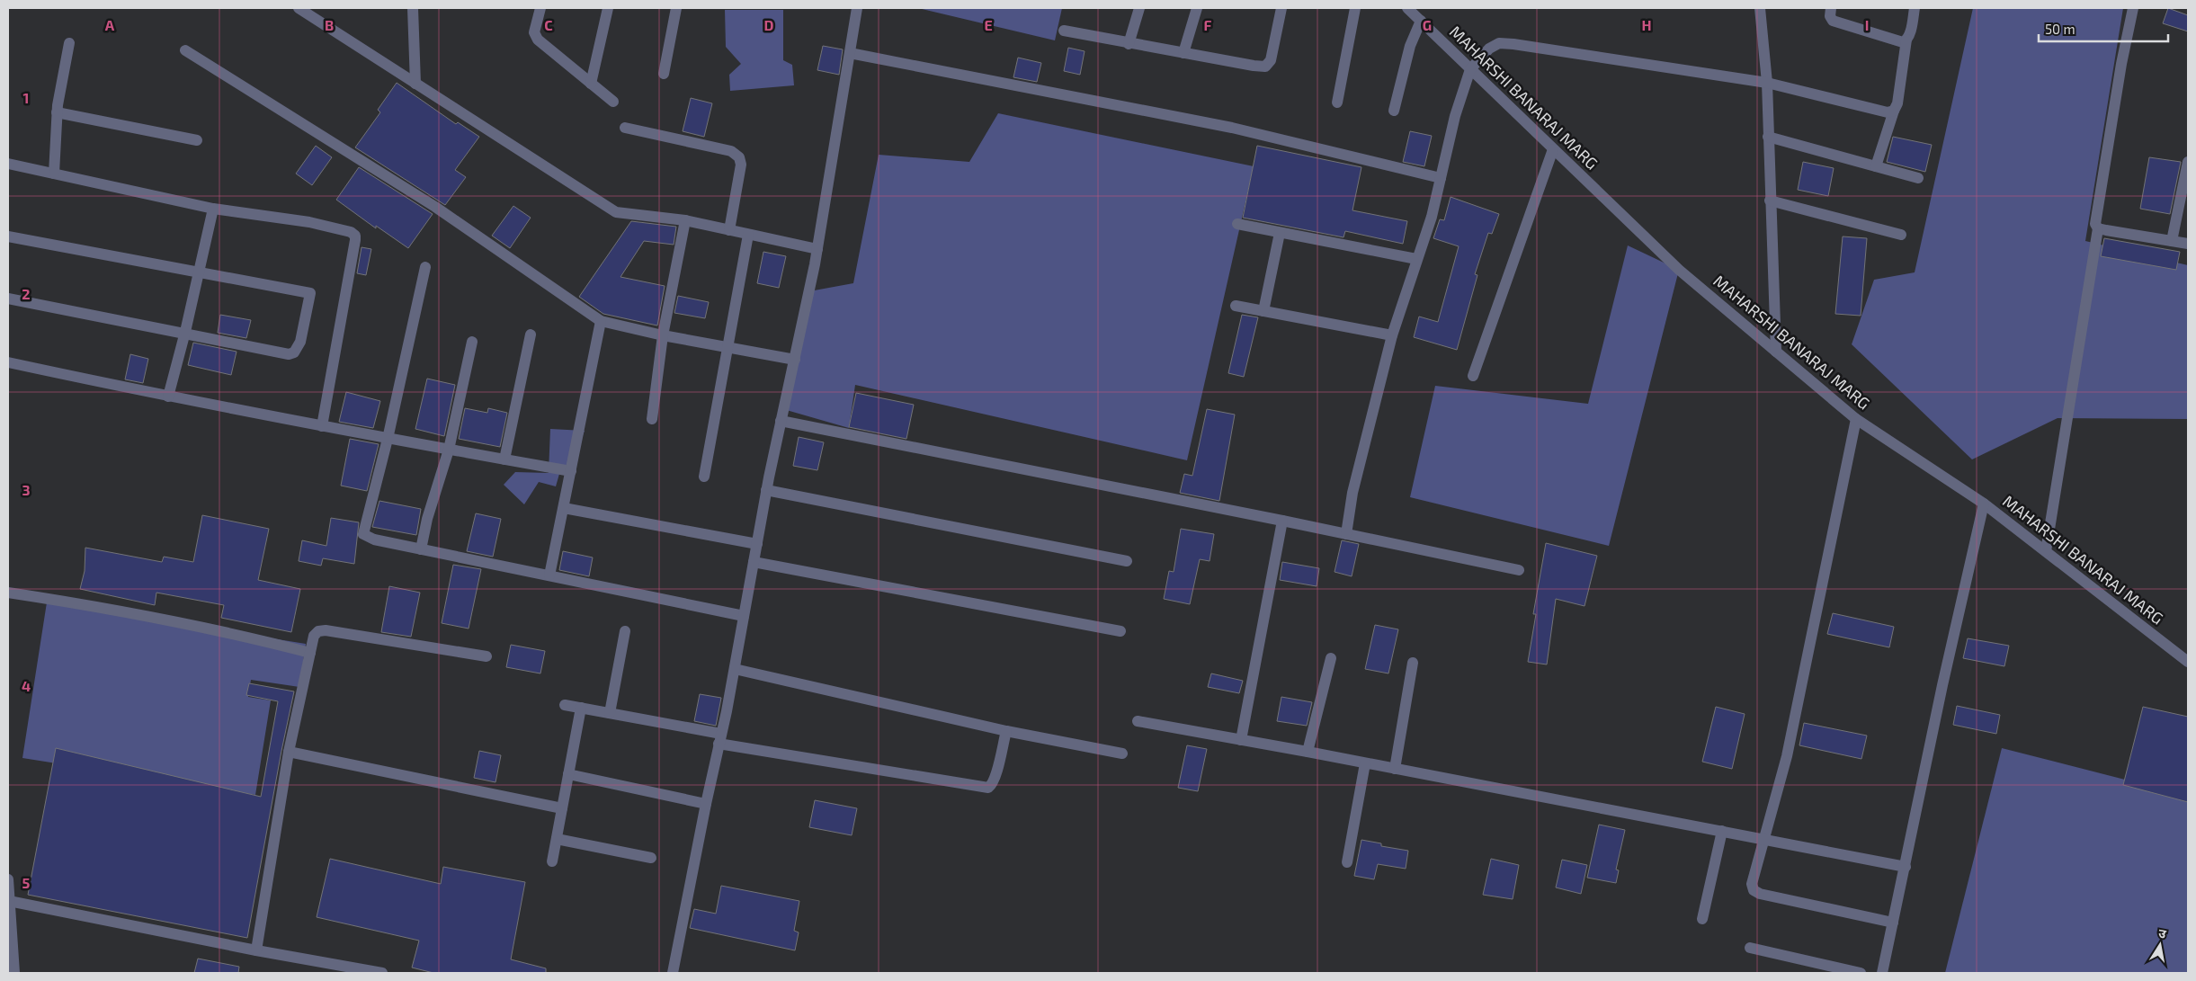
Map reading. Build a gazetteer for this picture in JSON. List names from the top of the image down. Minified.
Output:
{"streets":{"street":["MAHARSHI BANARAJ MARG"]},"scale_bar":"50 m","north":"top","grid":{"columns":["A","B","C","D","E","F","G","H","I"],"rows":["1","2","3","4","5"]}}
